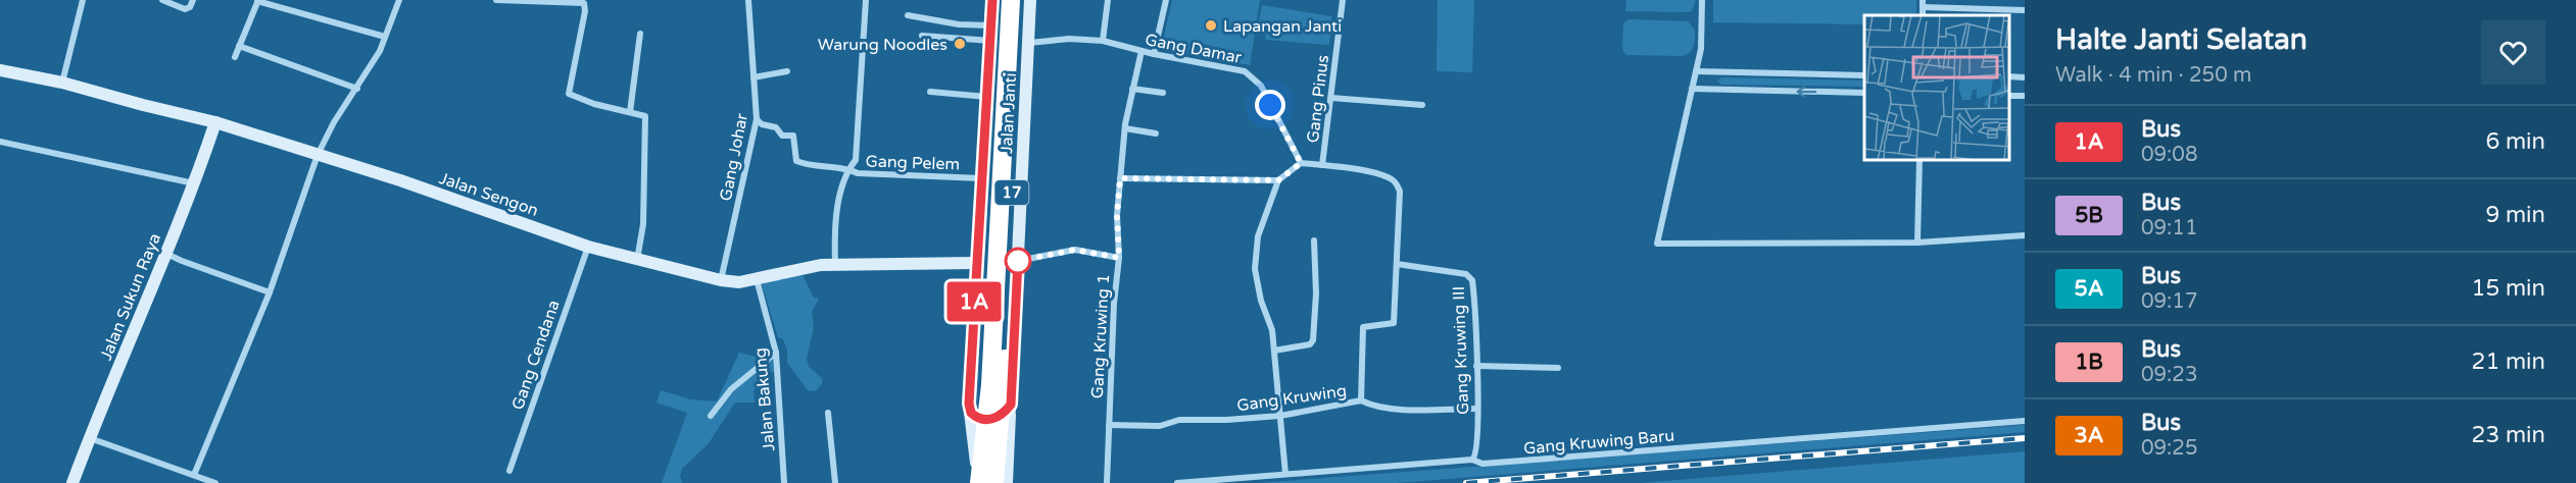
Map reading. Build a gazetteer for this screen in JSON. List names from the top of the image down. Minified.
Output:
{"streets":{"highway":["17"],"street":["Gang Damar","Gang Pinus","Jalan Janti","Gang Johar","Gang Pelem","Jalan Sengon","Jalan Sukun Raya","Gang Kruwing 1","Gang Kruwing III","Gang Cendana","Gang Kruwing","Jalan Bakung","Gang Kruwing Baru"]},"crossings":[["Gang Damar","Jalan Janti"],["Jalan Janti","Gang Pelem"],["Jalan Janti","17"],["Jalan Janti","Jalan Sengon"],["Jalan Janti","Gang Kruwing 1"],["Gang Johar","Gang Pelem"],["Gang Johar","Jalan Sengon"],["Jalan Sengon","Jalan Sukun Raya"],["Jalan Sengon","Gang Cendana"],["Jalan Sengon","Jalan Bakung"],["Gang Kruwing 1","Gang Kruwing"],["Gang Kruwing III","Gang Kruwing"],["Gang Kruwing III","Gang Kruwing Baru"]],"places":["Lapangan Janti","Warung Noodles"],"lines":["bus line 1A"],"page":{"on_map":"1A","heading":["Halte Janti Selatan","Walk · 4 min · 250 m"],"list":[{"mark":"1A","name":"Bus","note":"09:08","value":"6 min"},{"mark":"5B","name":"Bus","note":"09:11","value":"9 min"},{"mark":"5A","name":"Bus","note":"09:17","value":"15 min"},{"mark":"1B","name":"Bus","note":"09:23","value":"21 min"},{"mark":"3A","name":"Bus","note":"09:25","value":"23 min"}]}}
